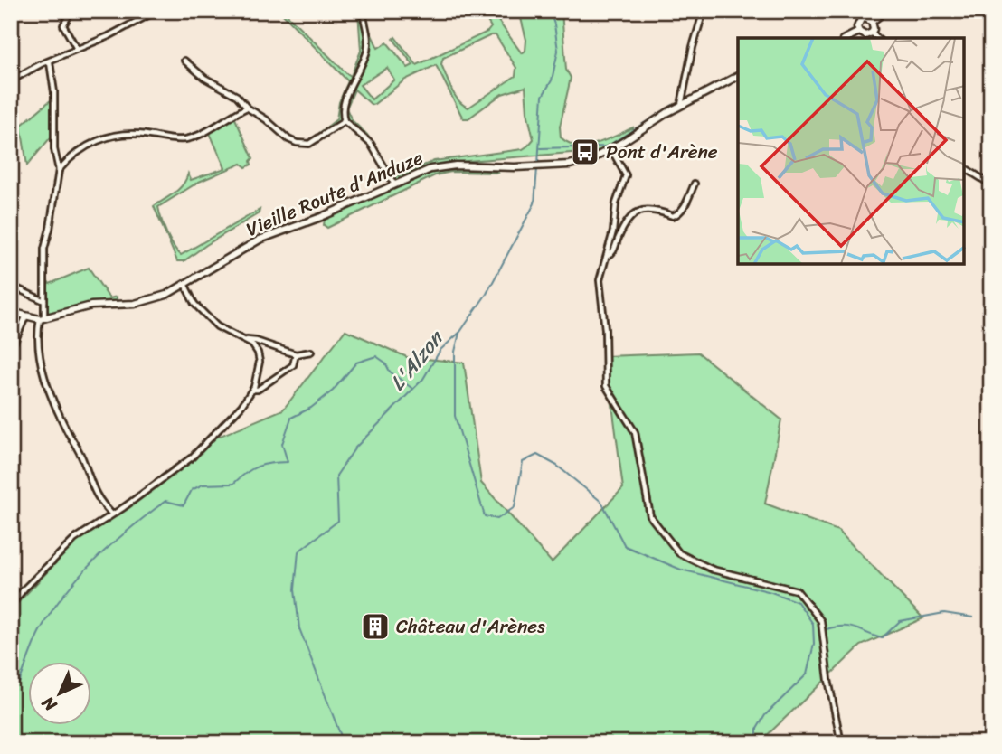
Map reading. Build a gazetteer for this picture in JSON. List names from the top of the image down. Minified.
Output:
{"streets":{"street":["Vieille Route d'Anduze"]},"water":["L'Alzon"],"places":{"bus stop":["Pont d'Arène"],"building":["Château d'Arènes"]},"north":"bottom left"}
